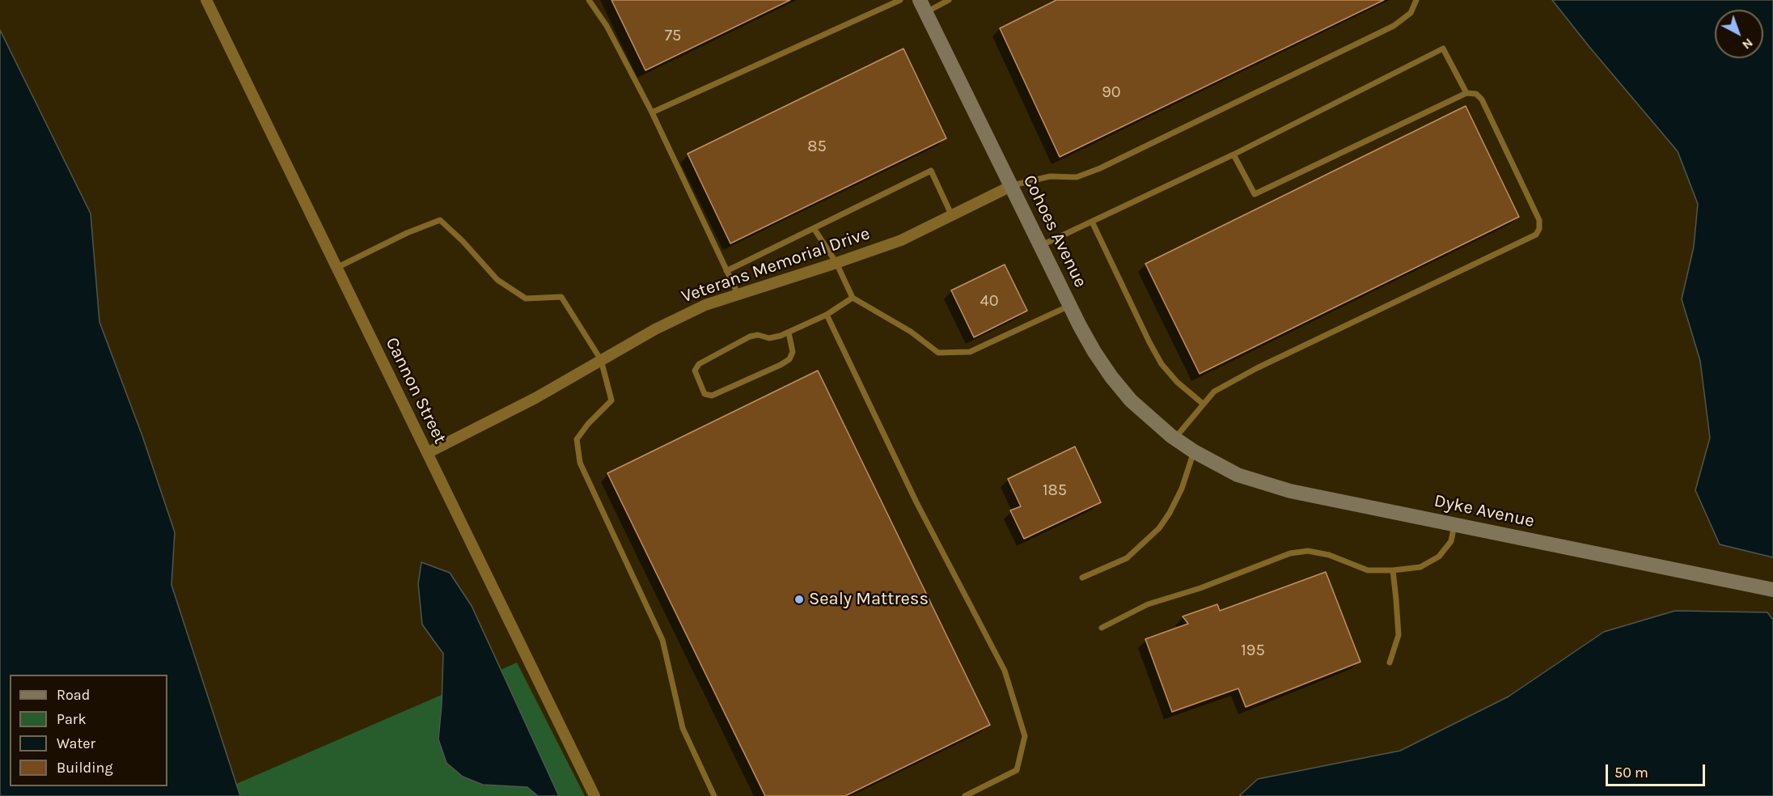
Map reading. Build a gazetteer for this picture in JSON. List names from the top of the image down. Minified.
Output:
{"streets":{"street":["Cohoes Avenue","Veterans Memorial Drive","Cannon Street","Dyke Avenue"]},"crossings":[["Cohoes Avenue","Veterans Memorial Drive"],["Cohoes Avenue","Dyke Avenue"],["Veterans Memorial Drive","Cannon Street"]],"places":["Sealy Mattress"],"house_numbers":["75","90","85","40","185","195"],"legend":["Road","Park","Water","Building"],"scale_bar":"50 m","north":"bottom right"}
